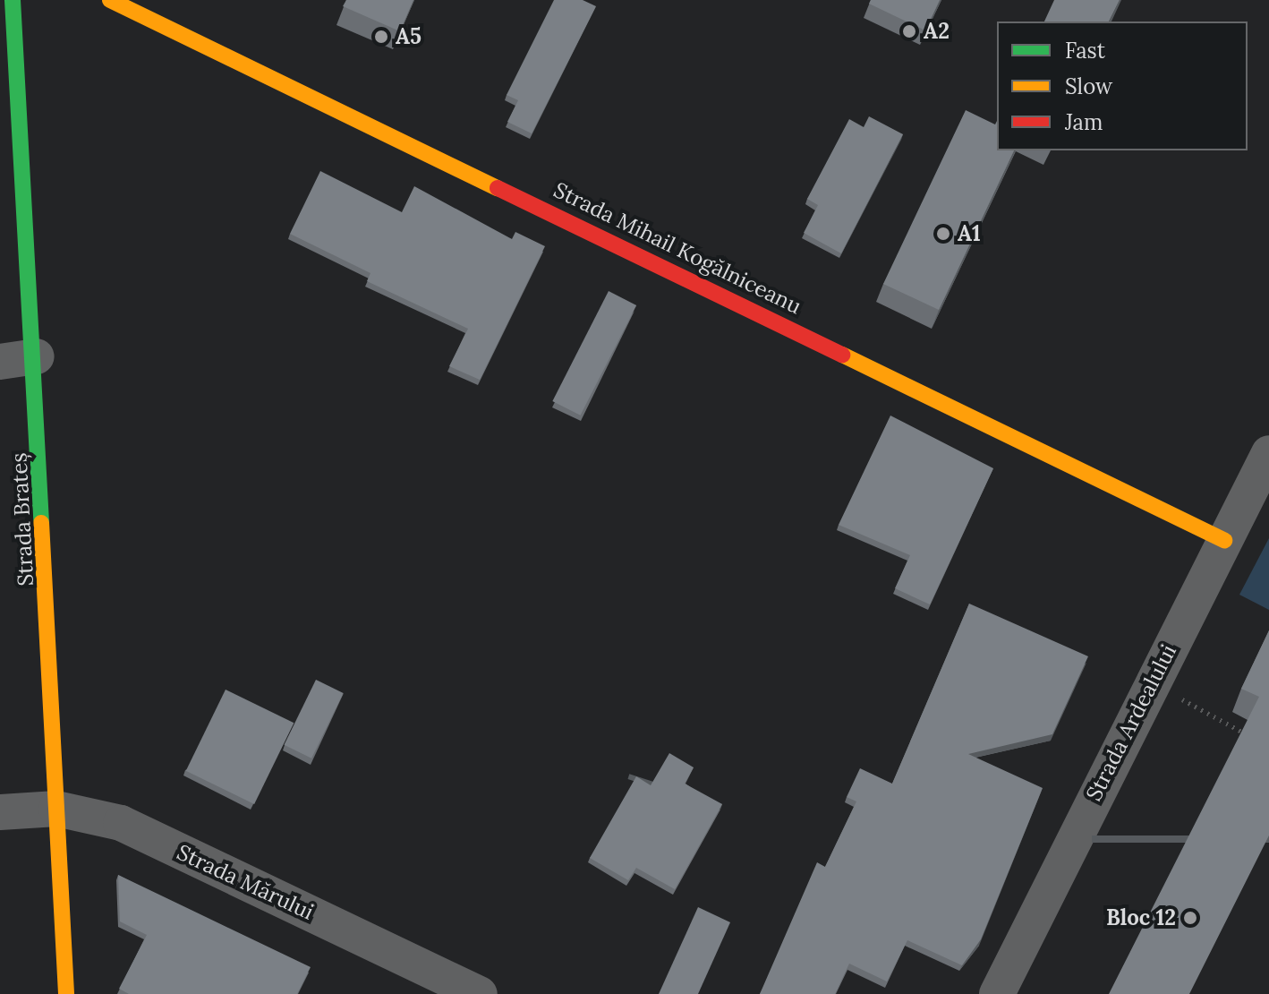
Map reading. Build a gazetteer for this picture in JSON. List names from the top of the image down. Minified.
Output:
{"streets":{"street":["Strada Mihail Kogălniceanu","Strada Brateș","Strada Ardealului","Strada Mărului"]},"crossings":[["Strada Mihail Kogălniceanu","Strada Ardealului"],["Strada Brateș","Strada Mărului"]],"places":["A2","A5","A1","Bloc 12"],"legend":["Fast","Slow","Jam"]}
